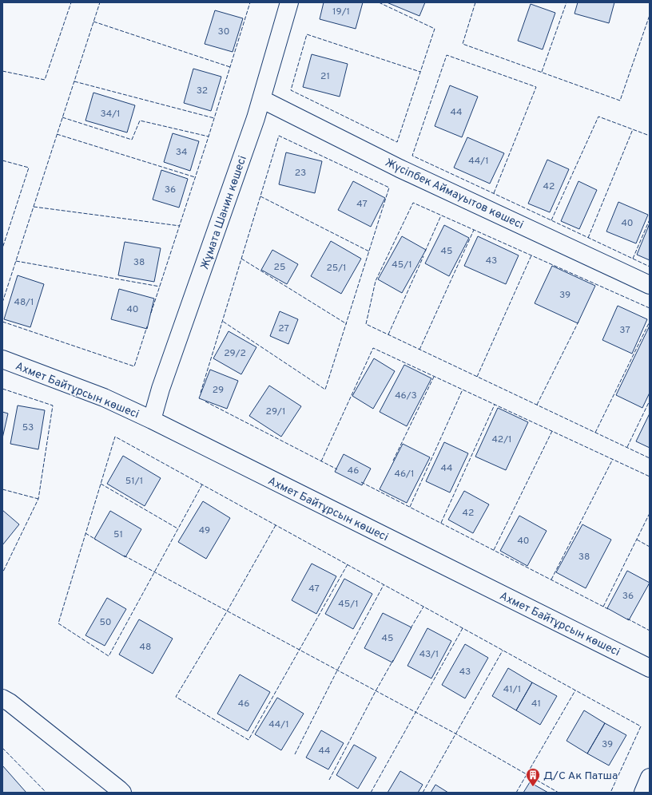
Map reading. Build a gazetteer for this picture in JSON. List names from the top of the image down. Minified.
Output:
{"streets":{"street":["Жүсіпбек Аймауытов көшесі","Жұмата Шанин көшесі","Ахмет Байтұрсын көшесі"]},"crossings":[["Жүсіпбек Аймауытов көшесі","Жұмата Шанин көшесі"],["Жұмата Шанин көшесі","Ахмет Байтұрсын көшесі"]],"places":{"building":["Д/С Ак Патша"]},"house_numbers":["19/1","30","21","32","44","34/1","34","44/1","23","42","36","47","40","45","43","38","45/1","25","25/1","39","48/1","40","27","37","29/2","29","46/3","29/1","53","42/1","44","46","46/1","51/1","42","49","51","40","38","47","36","45/1","50","45","48","43/1","43","41/1","46","41","44/1","39","44"]}
